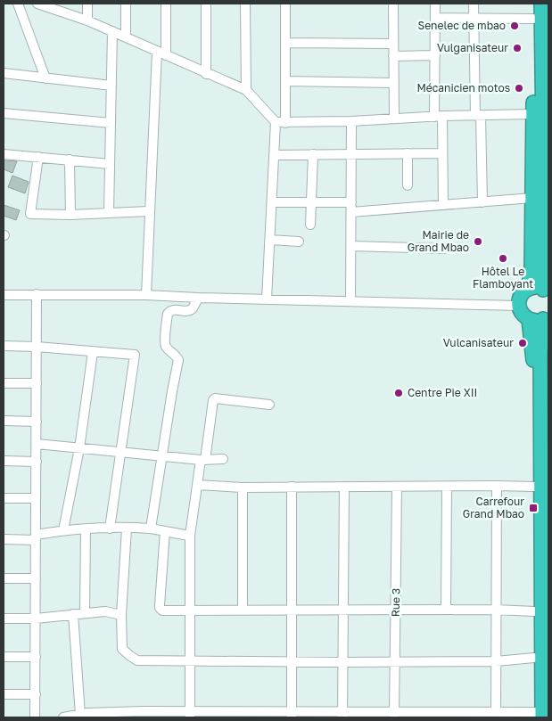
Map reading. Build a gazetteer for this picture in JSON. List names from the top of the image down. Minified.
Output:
{"streets":{"street":["Rue 3"]},"places":{"other":["Senelec de mbao","Vulganisateur","Mécanicien motos","Mairie de Grand Mbao","Hôtel Le Flamboyant","Vulcanisateur","Centre Pie XII"],"transit":["Carrefour Grand Mbao"]}}
